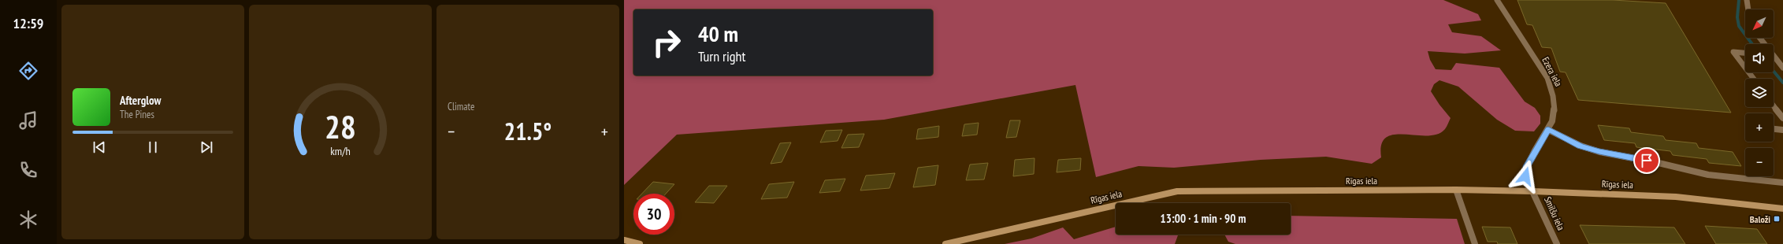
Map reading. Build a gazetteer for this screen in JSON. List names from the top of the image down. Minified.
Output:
{"streets":{"main road":["Rīgas iela"],"street":["Ezera iela","Smilšu iela"]},"crossings":[["Ezera iela","Rīgas iela"],["Ezera iela","Smilšu iela"],["Rīgas iela","Smilšu iela"]],"places":{"transit":["Baloži"]},"north":"bottom left","page":{"tabs":"12:59","tile":"Climate","map_buttons":["+","−"],"turn":["40 m","Turn right"],"song":["Afterglow","The Pines"],"heat":["−","21.5°","+"],"limit":"30","trip":"13:00 · 1 min · 90 m","gauge":["28","km/h"]}}
